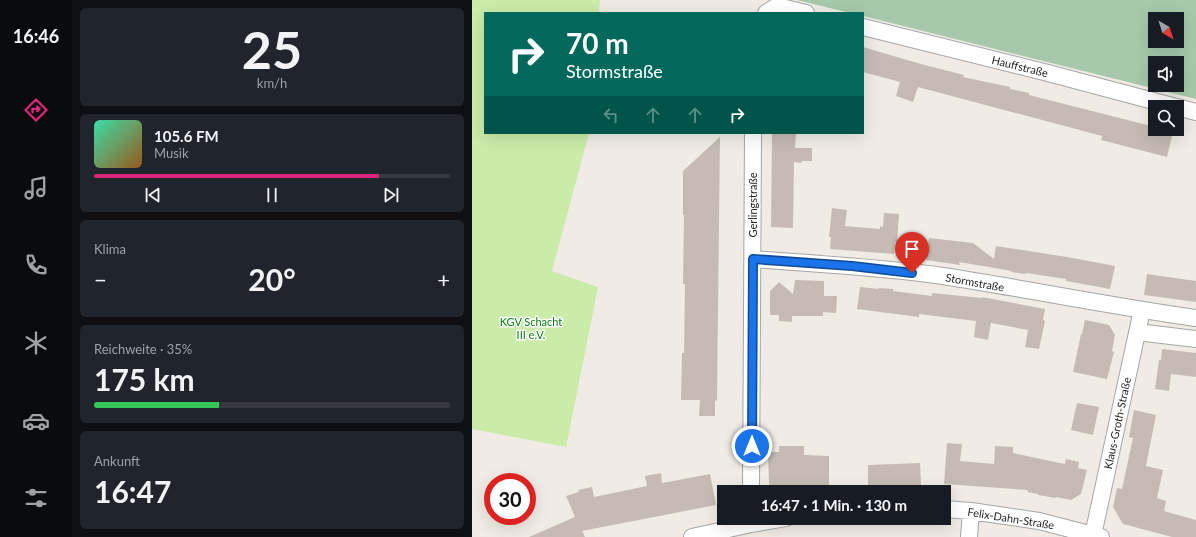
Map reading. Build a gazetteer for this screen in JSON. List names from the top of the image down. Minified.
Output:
{"streets":{"street":["Hauffstraße","Gerlingstraße","Stormstraße","Klaus-Groth-Straße","Felix-Dahn-Straße"]},"crossings":[["Gerlingstraße","Stormstraße"],["Stormstraße","Klaus-Groth-Straße"],["Klaus-Groth-Straße","Felix-Dahn-Straße"]],"parks":["KGV Schacht III e.V."],"north":"bottom right","page":{"tabs":"16:46","tile":[["25","km/h"],"Klima",["Reichweite · 35%","175 km"],["Ankunft","16:47"]],"turn":["70 m","Stormstraße"],"song":["105.6 FM","Musik"],"heat":["−","20°","+"],"limit":"30","trip":"16:47 · 1 Min. · 130 m"}}
